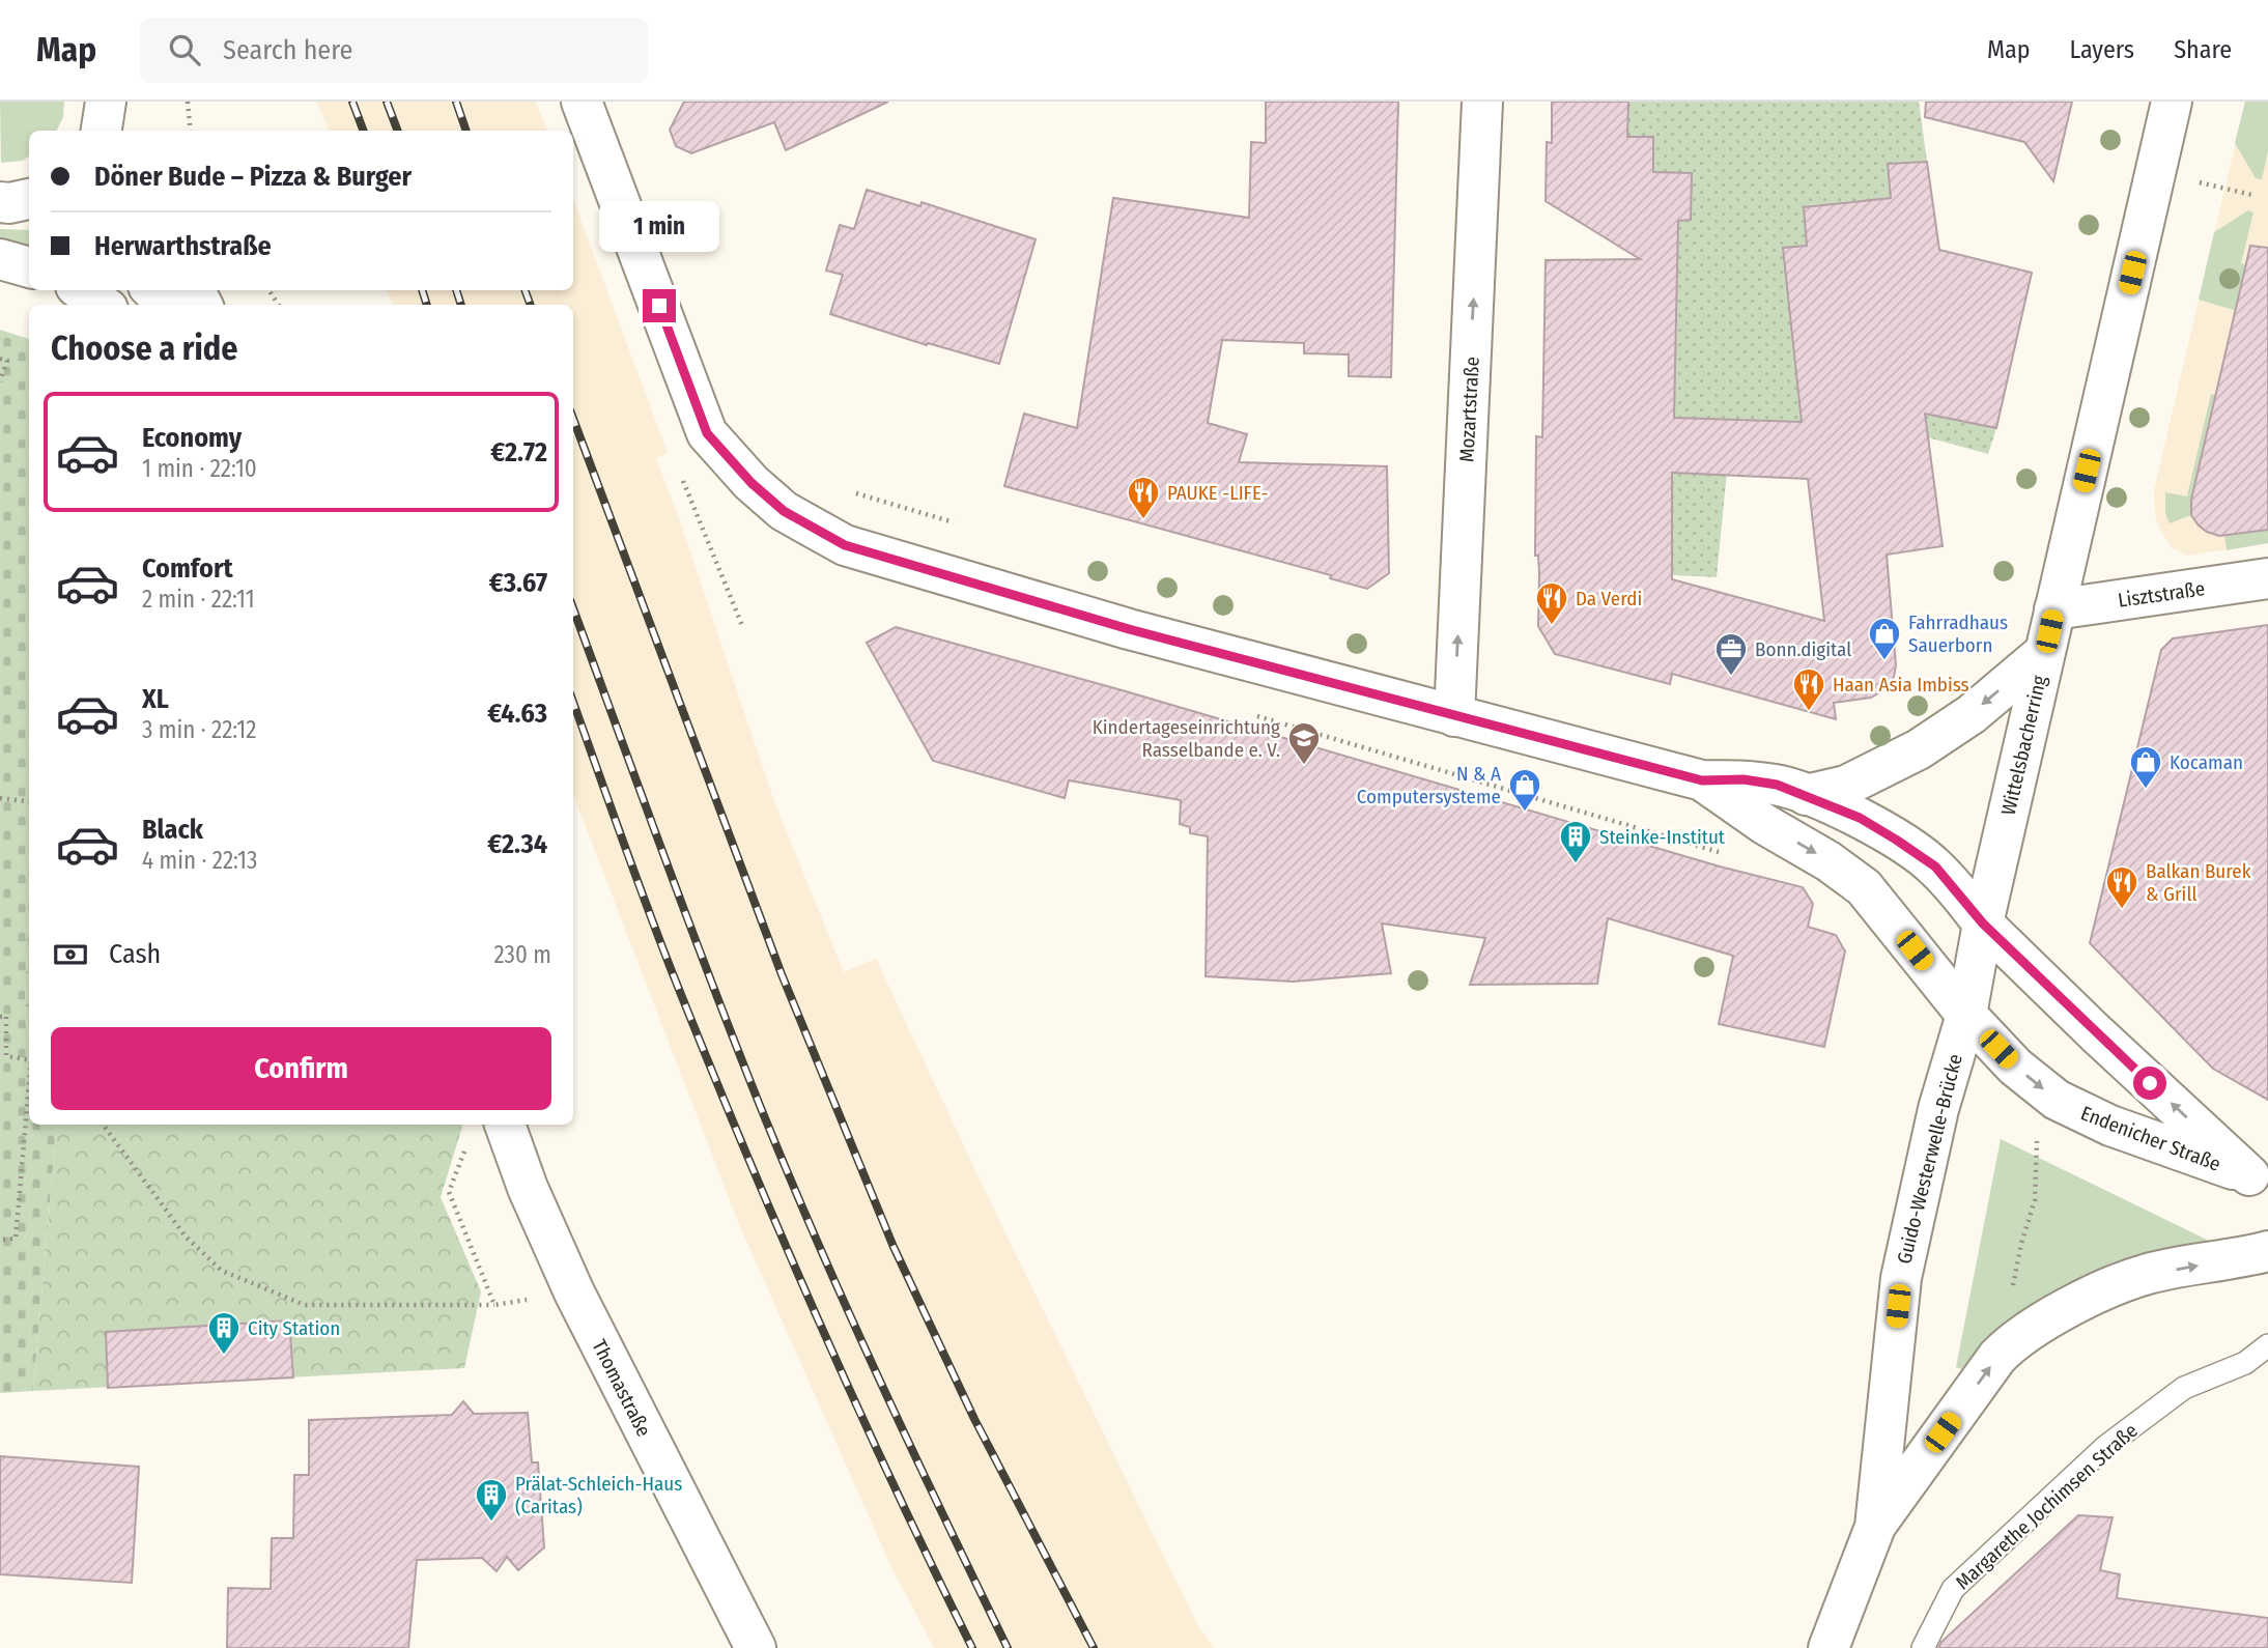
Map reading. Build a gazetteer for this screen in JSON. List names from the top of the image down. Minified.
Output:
{"streets":{"street":["Mozartstraße","Lisztstraße","Wittelsbacherring","Endenicher Straße","Guido-Westerwelle-Brücke","Thomastraße"],"lane":["Margarethe Jochimsen Straße"]},"crossings":[["Mozartstraße","Endenicher Straße"],["Lisztstraße","Wittelsbacherring"],["Wittelsbacherring","Endenicher Straße"],["Wittelsbacherring","Guido-Westerwelle-Brücke"],["Endenicher Straße","Guido-Westerwelle-Brücke"]],"one_way":["Mozartstraße"],"places":{"restaurant":["PAUKE -LIFE-","Da Verdi","Haan Asia Imbiss","Balkan Burek & Grill"],"shop":["Fahrradhaus Sauerborn","Kocaman","N & A Computersysteme"],"office":["Bonn.digital"],"school or university":["Kindertageseinrichtung Rasselbande e. V."],"building":["Steinke-Institut","City Station","Prälat-Schleich-Haus (Caritas)"]},"page":{"header":"Map","search":"Search here","nav":["Map","Layers","Share"],"banner":["Döner Bude – Pizza & Burger","Herwarthstraße"],"bubble":"1 min","heading":"Choose a ride","list":[{"name":"Economy","note":"1 min · 22:10","value":"€2.72"},{"name":"Comfort","note":"2 min · 22:11","value":"€3.67"},{"name":"XL","note":"3 min · 22:12","value":"€4.63"},{"name":"Black","note":"4 min · 22:13","value":"€2.34"}],"pay":["Cash","230 m"],"buttons":"Confirm"}}
